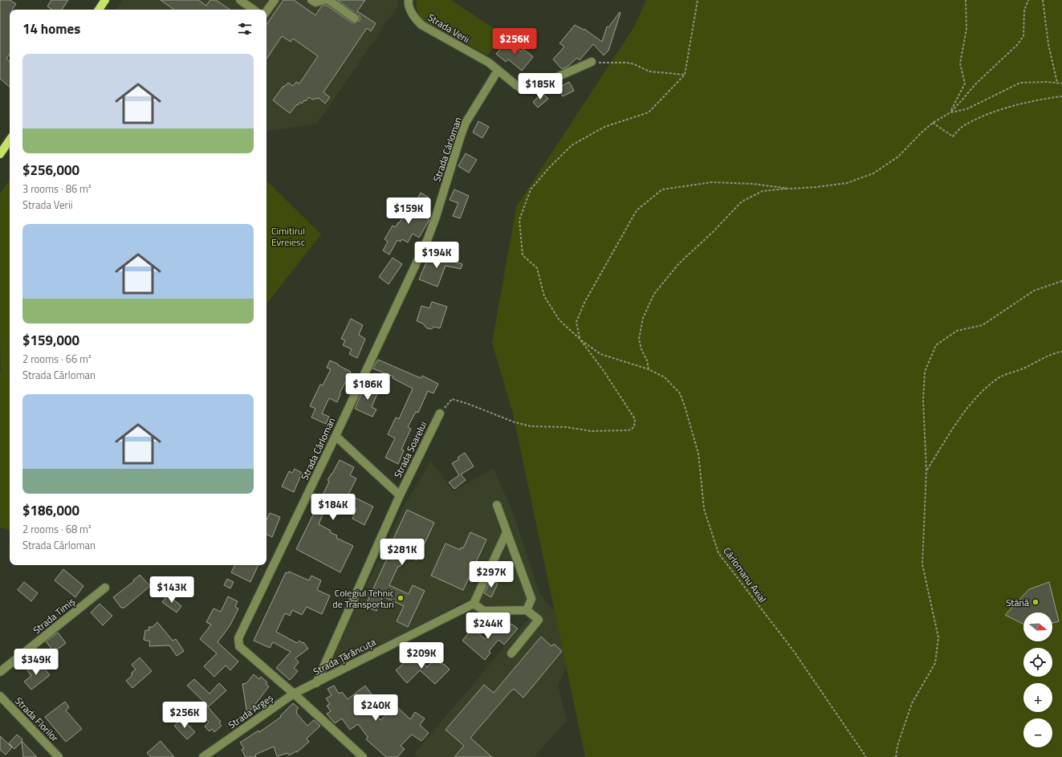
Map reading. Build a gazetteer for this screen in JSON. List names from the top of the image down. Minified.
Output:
{"streets":{"street":["Strada Verii","Strada Cârloman","Strada Soarelui","Strada Timiș","Strada Țărăncuța","Strada Argeș","Strada Florilor"],"path":["Cârlomanu Axial"]},"crossings":[["Strada Verii","Strada Cârloman"],["Strada Cârloman","Strada Soarelui"],["Strada Cârloman","Strada Țărăncuța"],["Strada Cârloman","Strada Argeș"],["Strada Soarelui","Strada Țărăncuța"],["Strada Țărăncuța","Strada Argeș"]],"parks":["Cimitirul Evreiesc"],"places":["Colegiul Tehnic de Transporturi","Stână"],"north":"right","page":{"heading":"14 homes","price":["$256K","$185K","$159K","$194K","$186K","$184K","$281K","$297K","$143K","$244K","$209K","$349K","$240K","$256K"],"list":[{"name":"$256,000","note":"3 rooms · 86 m² · Strada Verii"},{"name":"$159,000","note":"2 rooms · 66 m² · Strada Cârloman"},{"name":"$186,000","note":"2 rooms · 68 m² · Strada Cârloman"}],"map_buttons":["+","−"]}}
